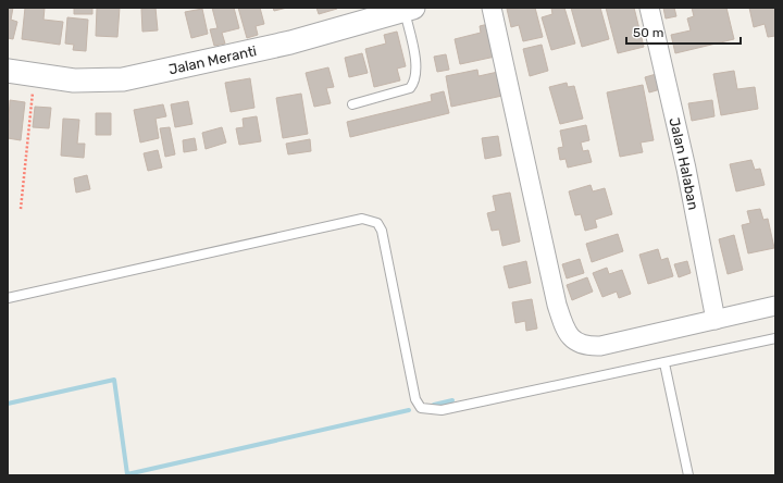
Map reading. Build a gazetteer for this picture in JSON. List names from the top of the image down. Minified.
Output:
{"streets":{"street":["Jalan Meranti","Jalan Halaban"]},"scale_bar":"50 m"}
